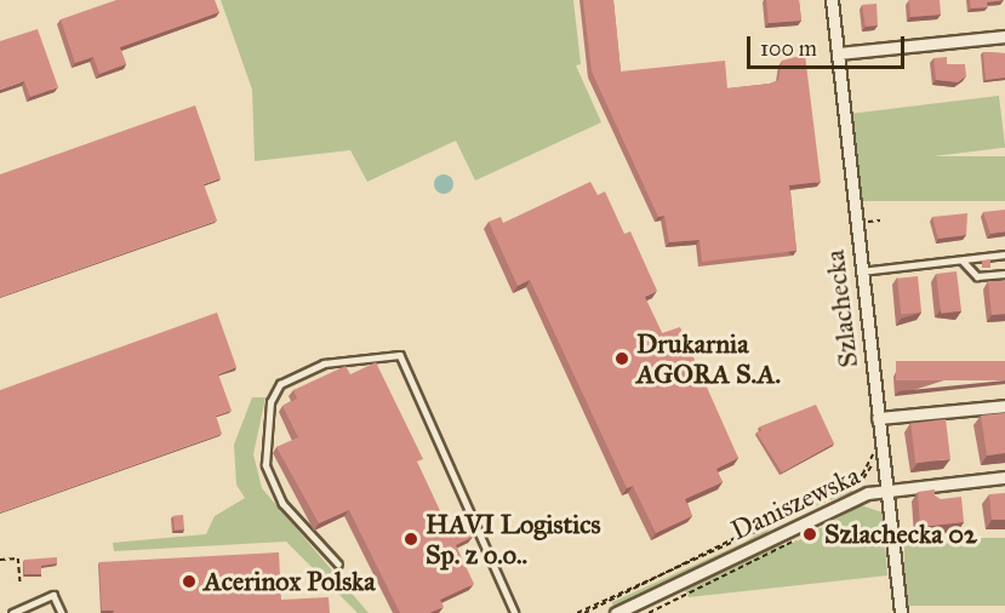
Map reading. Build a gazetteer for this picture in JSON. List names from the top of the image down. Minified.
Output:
{"streets":{"street":["Szlachecka","Daniszewska"]},"crossings":[["Szlachecka","Daniszewska"]],"places":["Drukarnia AGORA S.A.","Szlachecka 02","HAVI Logistics Sp. z o.o..","Acerinox Polska"],"scale_bar":"100 m"}
